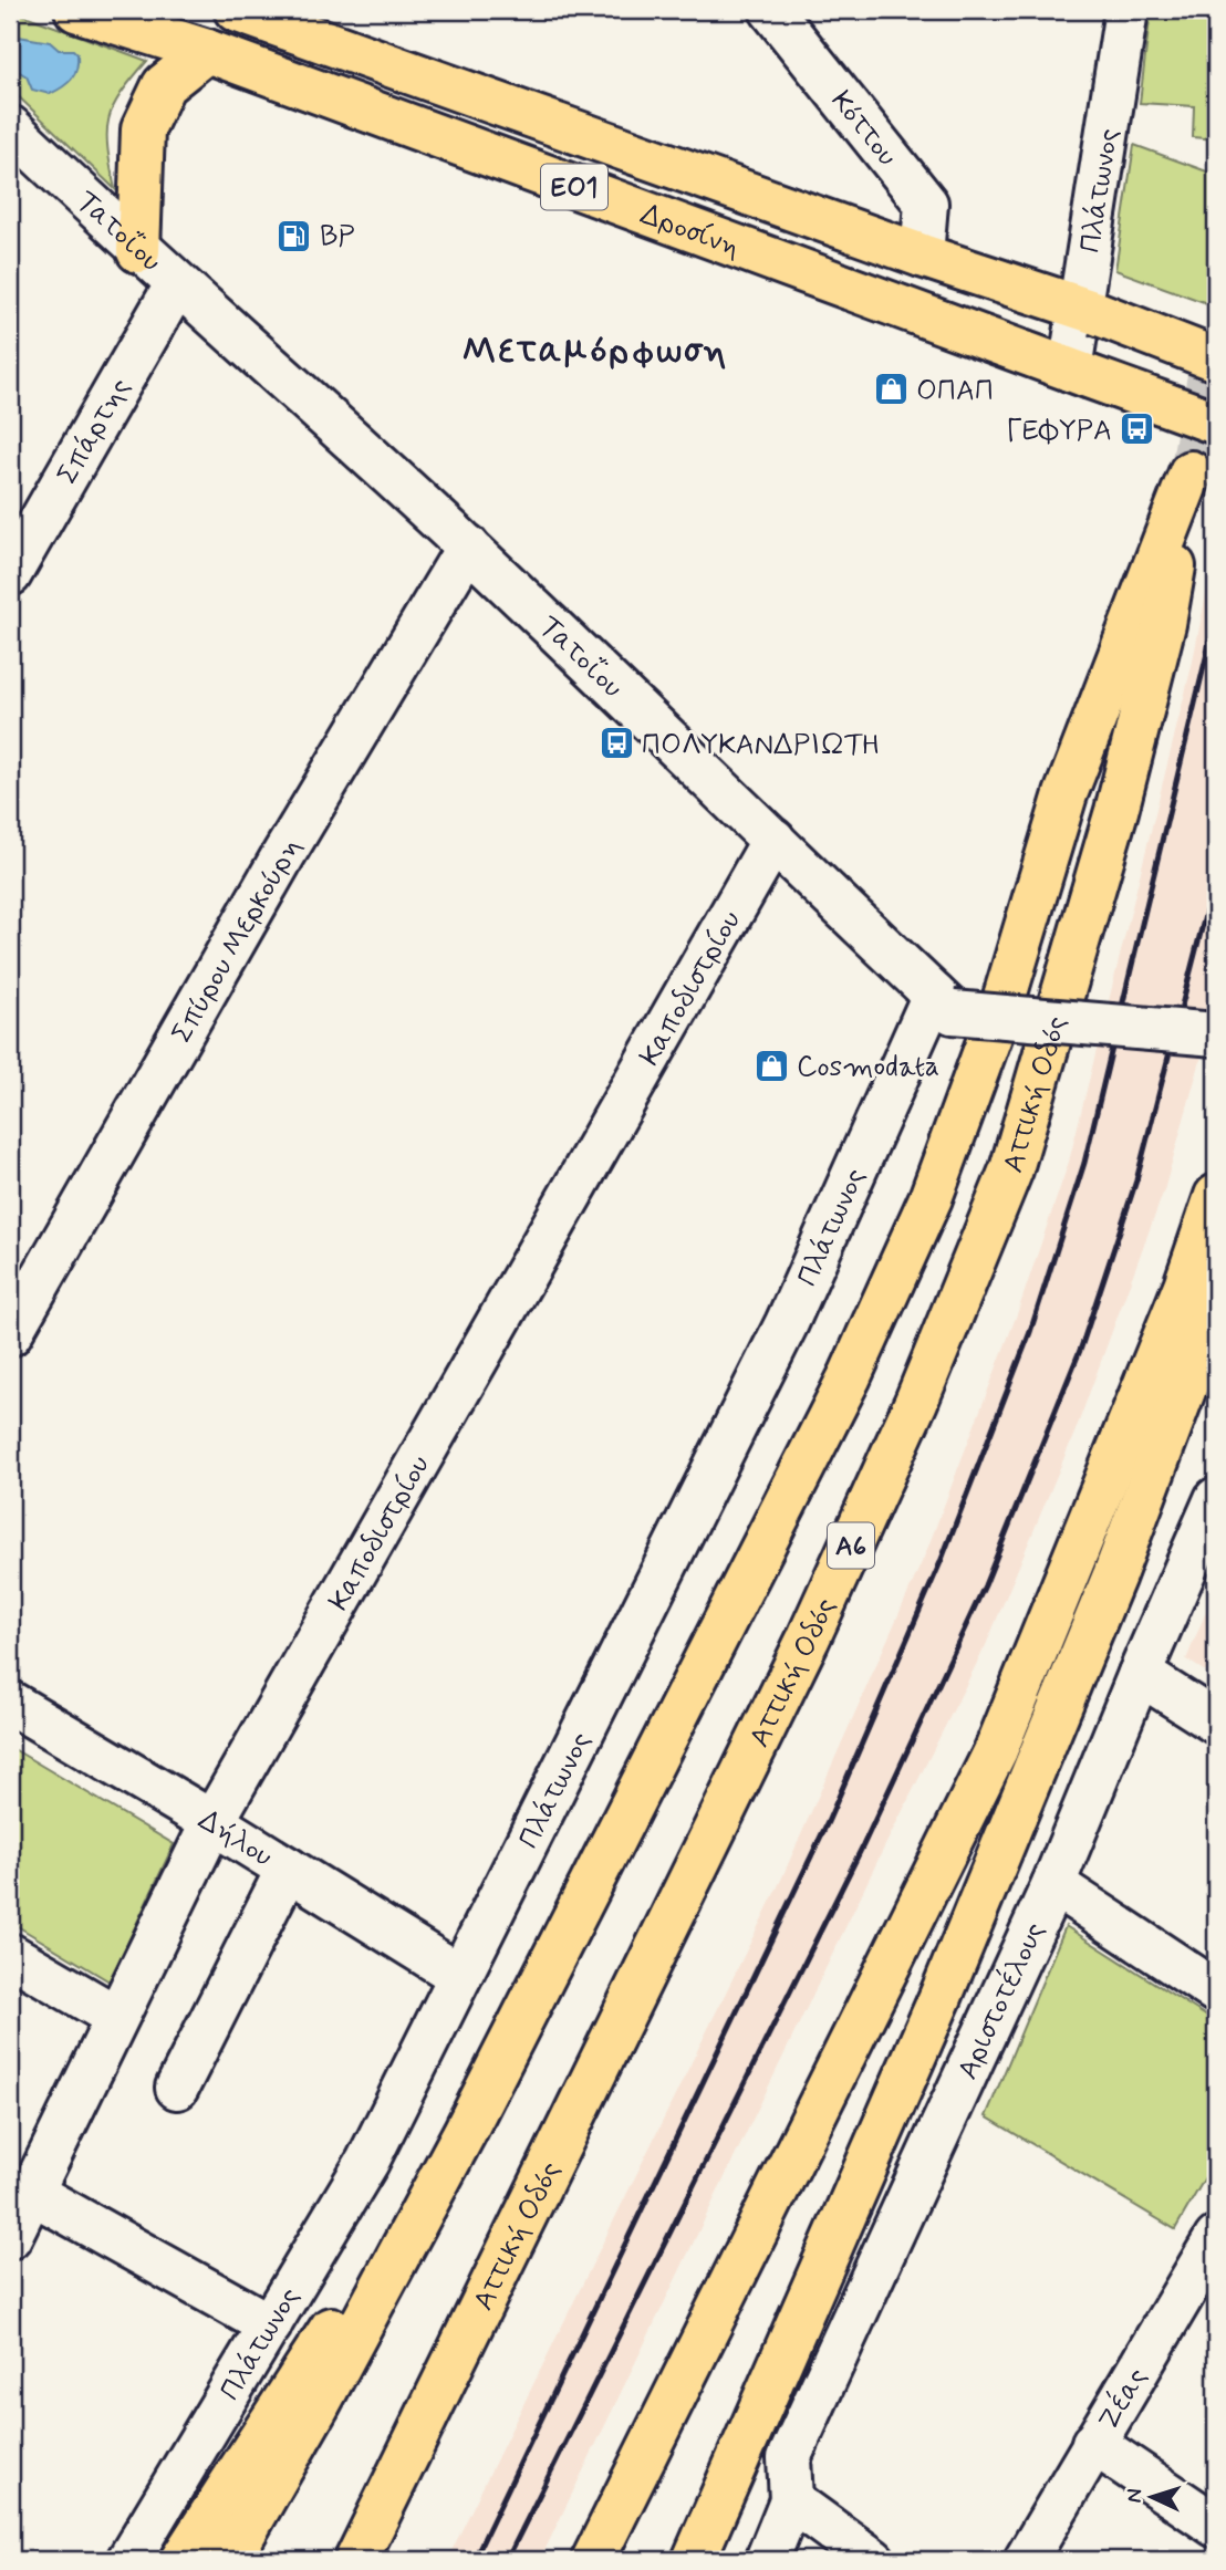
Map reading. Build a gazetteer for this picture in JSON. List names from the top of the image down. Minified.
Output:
{"streets":{"main road":["ΕΟ1","Δροσίνη","Αττική Οδός","Α6"],"street":["Κόττου","Πλάτωνος","Τατοΐου","Σπάρτης","Σπύρου Μερκούρη","Καποδιστρίου","Δήλου","Αριστοτέλους","Ζέας"]},"crossings":[["Κόττου","Δροσίνη"],["Πλάτωνος","Δροσίνη"],["Πλάτωνος","Τατοΐου"],["Πλάτωνος","Δήλου"],["Τατοΐου","Σπάρτης"],["Τατοΐου","Σπύρου Μερκούρη"],["Τατοΐου","Καποδιστρίου"],["Καποδιστρίου","Δήλου"]],"districts":["Μεταμόρφωση"],"places":{"fuel station":["BP"],"shop":["ΟΠΑΠ","Cosmodata"],"bus stop":["ΓΕΦΥΡΑ","ΠΟΛΥΚΑΝΔΡΙΩΤΗ"]},"north":"left"}
